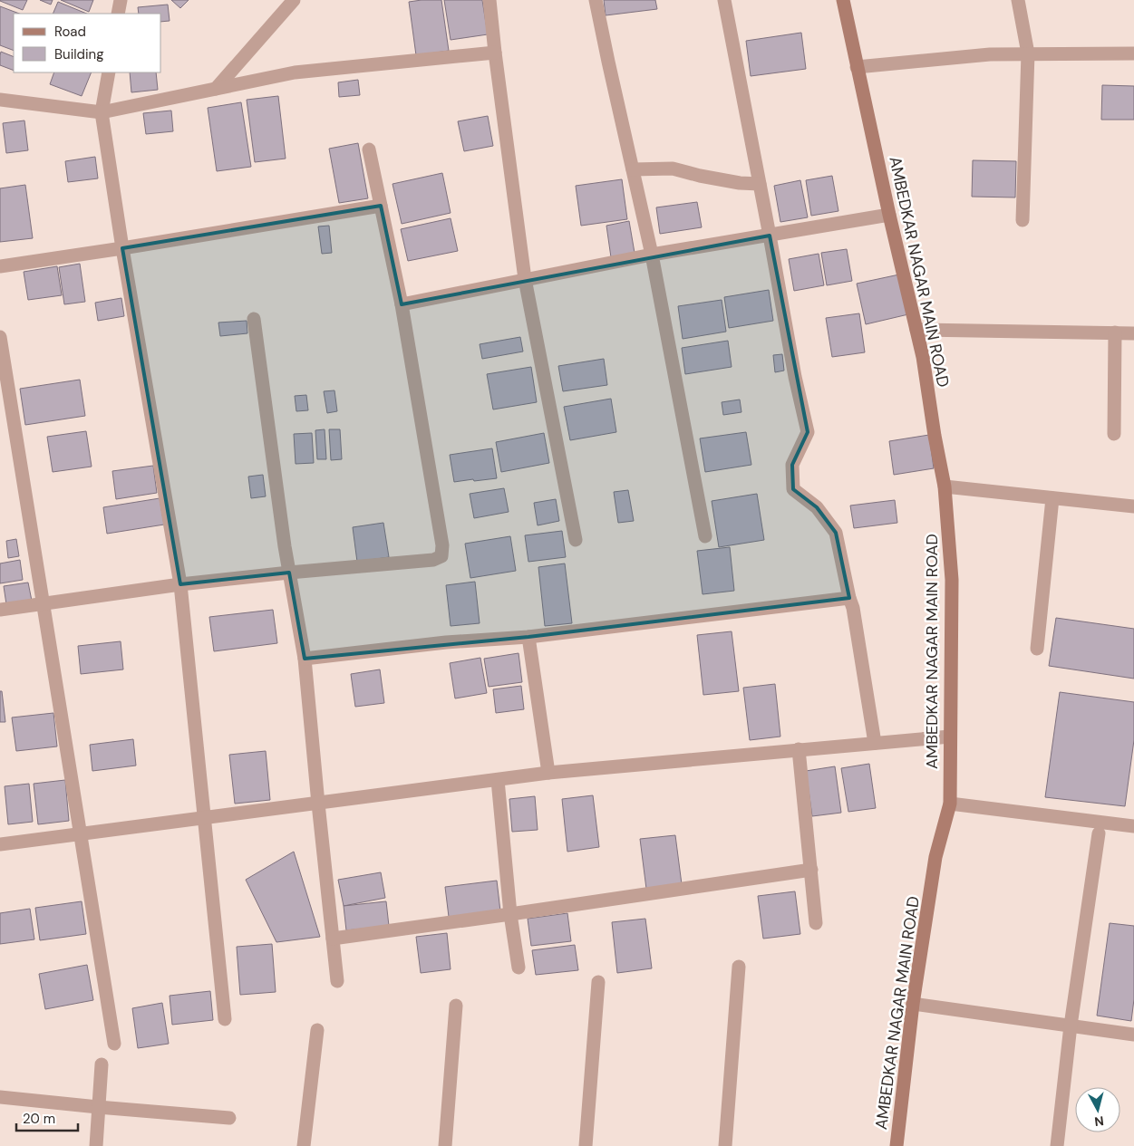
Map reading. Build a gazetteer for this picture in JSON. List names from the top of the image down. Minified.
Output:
{"streets":{"street":["AMBEDKAR NAGAR MAIN ROAD"]},"legend":["Road","Building"],"scale_bar":"20 m","north":"bottom"}
